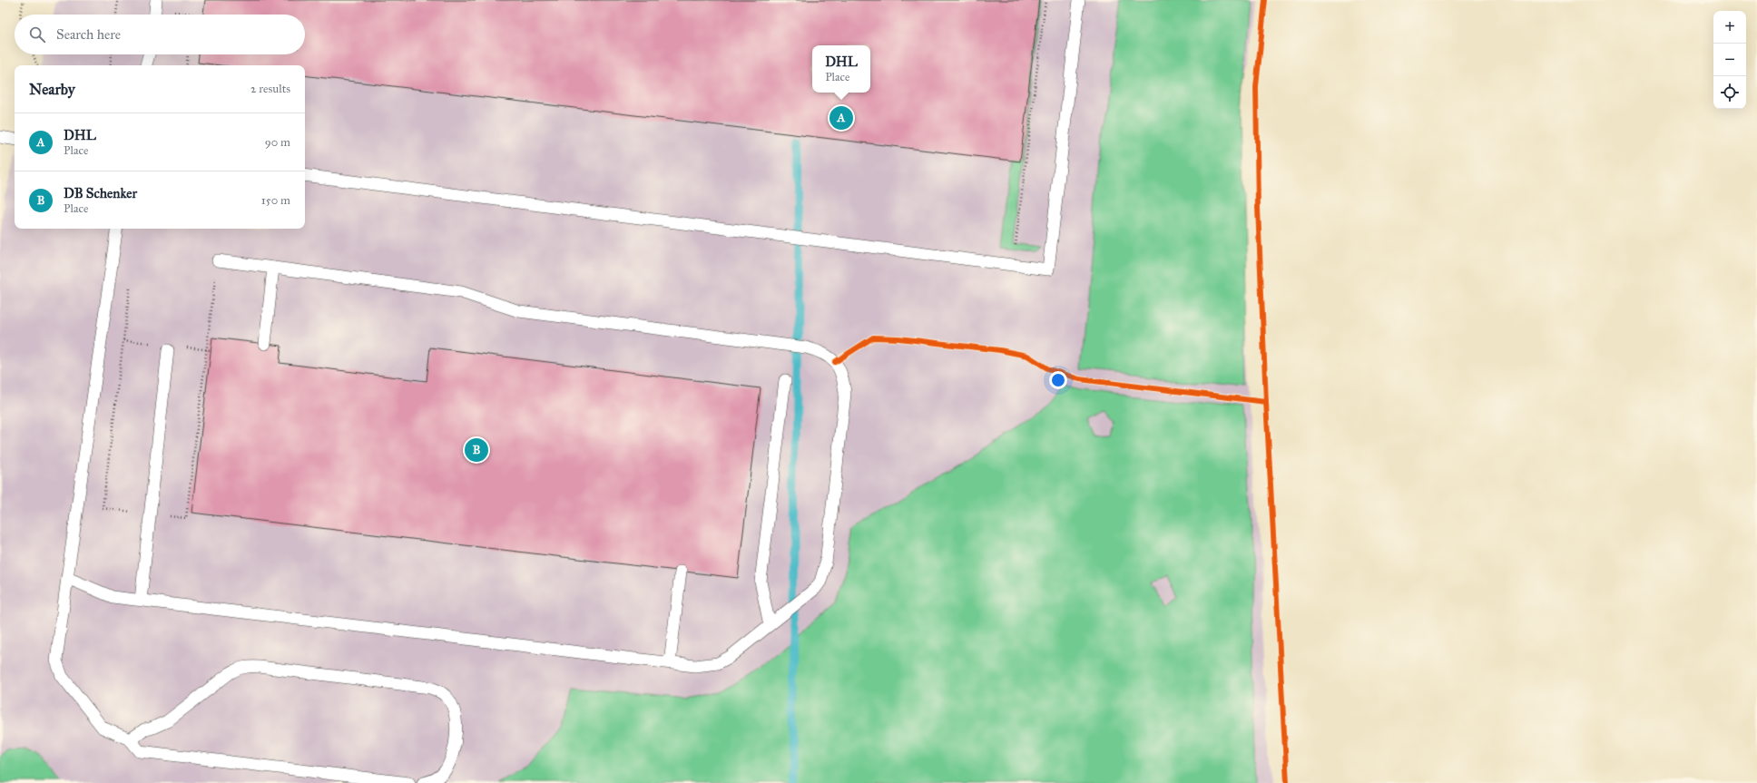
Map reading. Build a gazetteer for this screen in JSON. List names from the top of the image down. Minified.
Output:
{"page":{"map_buttons":["+","−"],"search":"Search here","popup":["DHL","Place"],"heading":["Nearby","2 results"],"pins":["A","B"],"list":[{"mark":"A","name":"DHL","note":"Place","value":"90 m"},{"mark":"B","name":"DB Schenker","note":"Place","value":"150 m"}]}}
